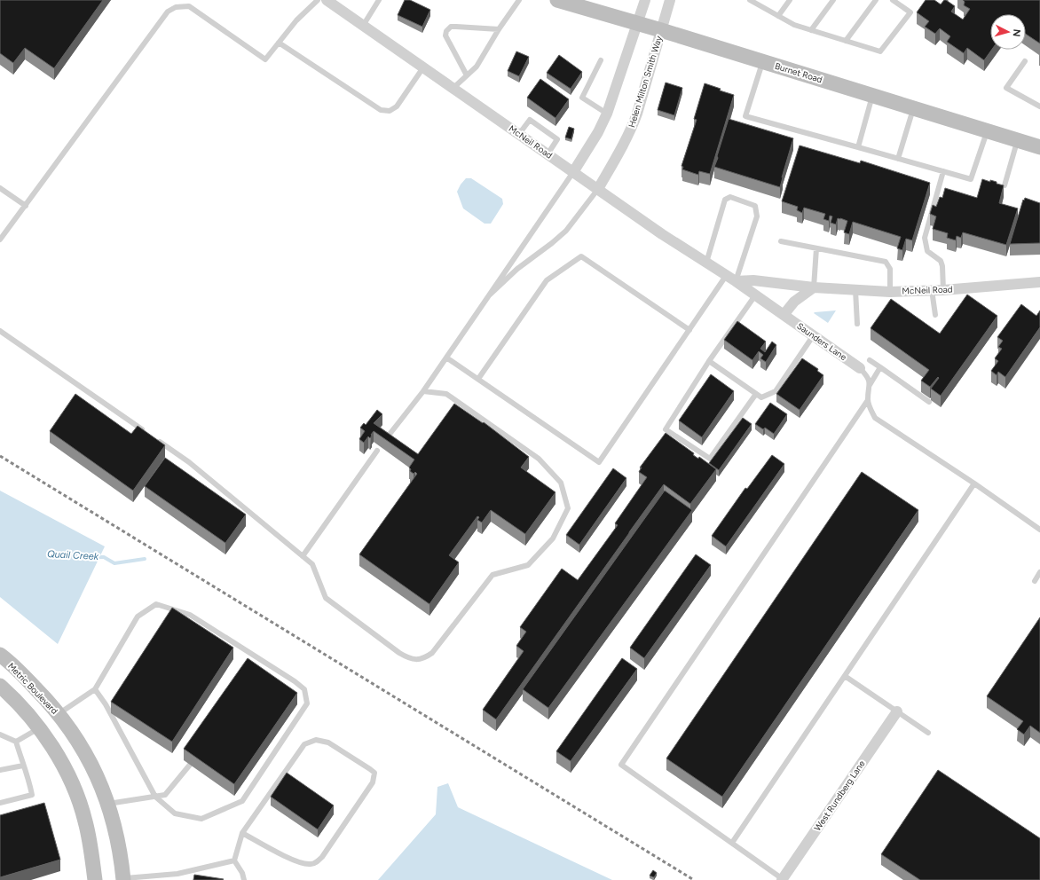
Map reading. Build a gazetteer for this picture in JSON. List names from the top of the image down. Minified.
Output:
{"streets":{"main road":["Burnet Road","Metric Boulevard"],"street":["Helen Milton Smith Way","McNeil Road","Saunders Lane","West Rundberg Lane"]},"crossings":[["Burnet Road","Helen Milton Smith Way"],["Helen Milton Smith Way","McNeil Road"],["McNeil Road","Saunders Lane"]],"water":["Quail Creek"],"north":"right"}
